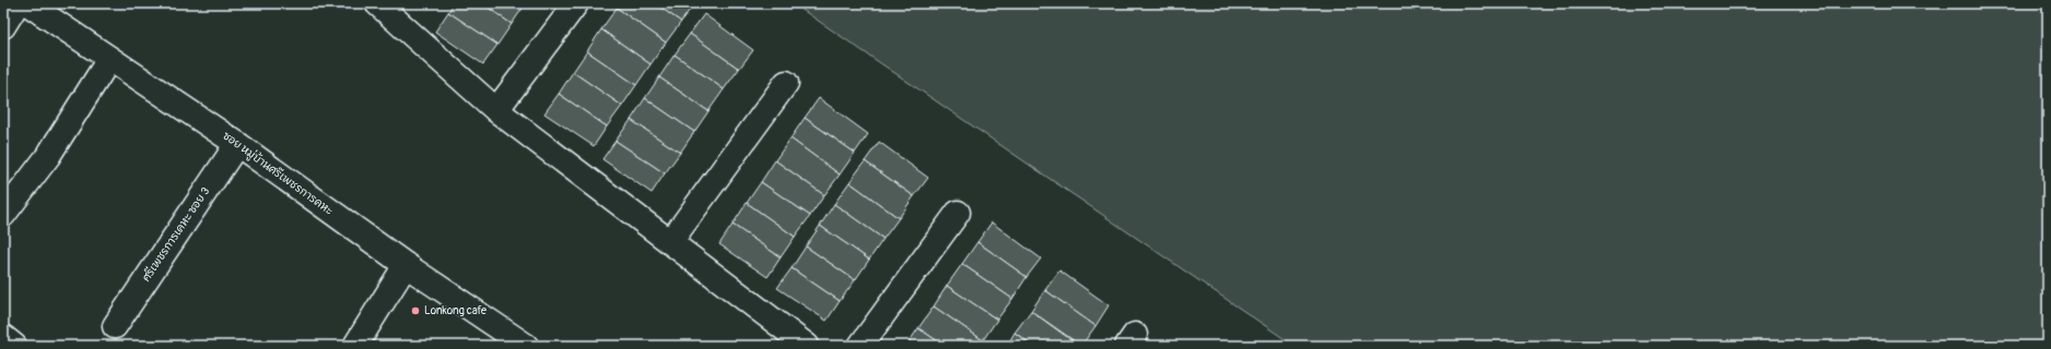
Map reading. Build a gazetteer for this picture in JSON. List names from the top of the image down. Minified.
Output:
{"streets":{"street":["ซอย หมู่บ้านศรีเพชรการคหะ","ศรีเพชรการเคหะ ซอย 3"]},"crossings":[["ซอย หมู่บ้านศรีเพชรการคหะ","ศรีเพชรการเคหะ ซอย 3"]],"places":["Lonkong cafe"]}
